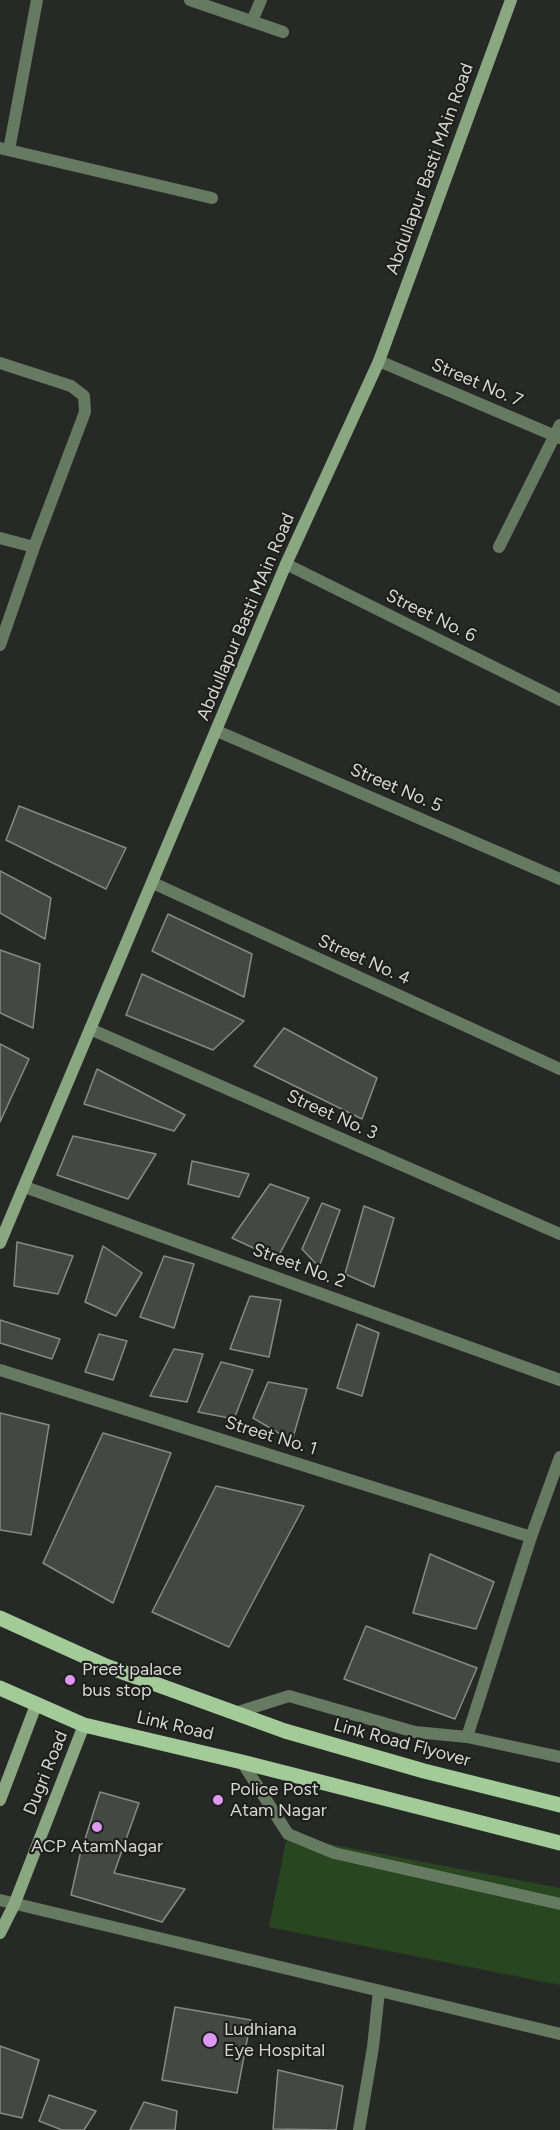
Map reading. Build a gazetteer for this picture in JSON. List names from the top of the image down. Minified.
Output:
{"streets":{"main road":["Link Road","Link Road Flyover"],"street":["Abdullapur Basti MAin Road","Street No. 7","Street No. 6","Street No. 5","Street No. 4","Street No. 3","Street No. 2","Street No. 1","Dugri Road"]},"crossings":[["Abdullapur Basti MAin Road","Street No. 7"],["Abdullapur Basti MAin Road","Street No. 6"],["Abdullapur Basti MAin Road","Street No. 5"],["Abdullapur Basti MAin Road","Street No. 4"],["Abdullapur Basti MAin Road","Street No. 3"],["Abdullapur Basti MAin Road","Street No. 2"],["Link Road","Link Road Flyover"],["Link Road","Dugri Road"]],"places":["Preet palace bus stop","Police Post Atam Nagar","ACP AtamNagar","Ludhiana Eye Hospital"]}
